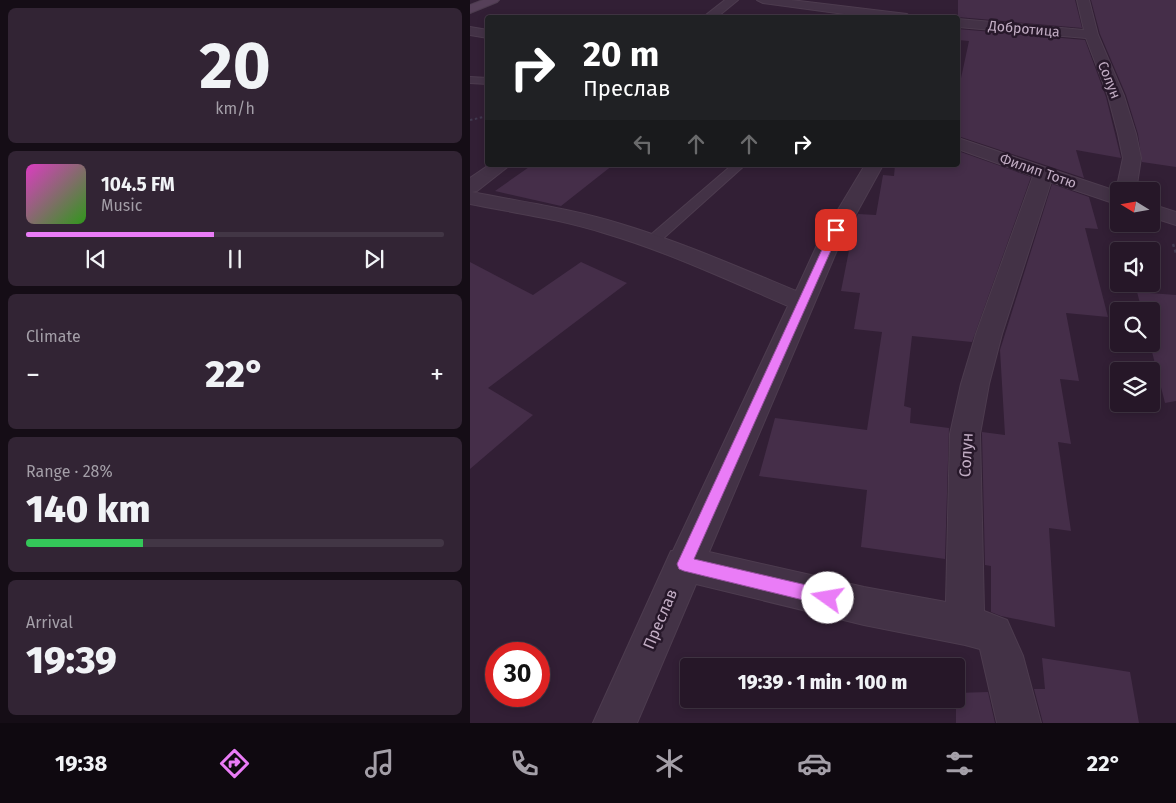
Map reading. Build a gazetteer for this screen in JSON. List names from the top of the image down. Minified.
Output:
{"streets":{"street":["Добротица","Солун","Филип Тотю","Преслав"]},"crossings":[["Добротица","Солун"],["Солун","Филип Тотю"]],"north":"left","page":{"tile":[["20","km/h"],"Climate",["Range · 28%","140 km"],["Arrival","19:39"]],"turn":["20 m","Преслав"],"song":["104.5 FM","Music"],"heat":["−","22°","+"],"limit":"30","trip":"19:39 · 1 min · 100 m","tabs":["19:38","22°"]}}
